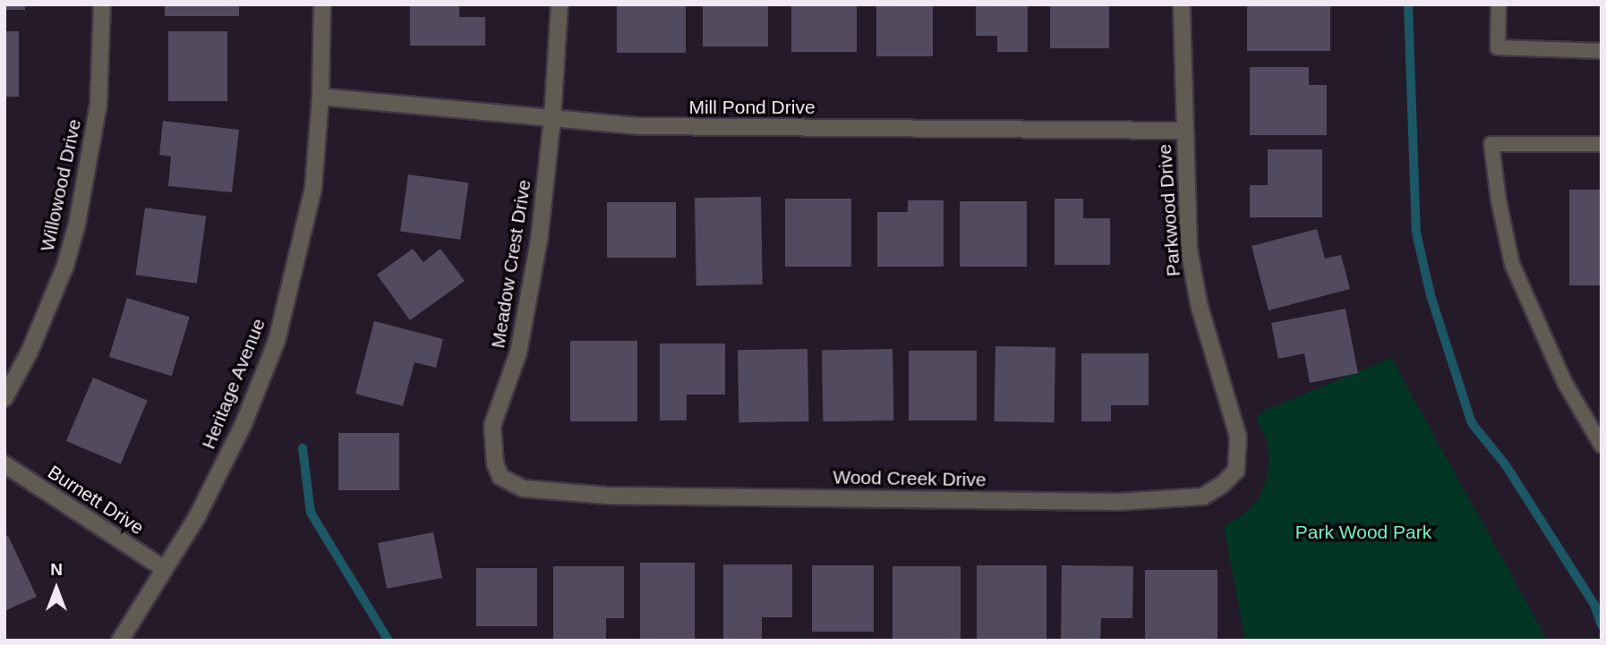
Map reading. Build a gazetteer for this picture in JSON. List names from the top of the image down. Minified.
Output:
{"streets":{"street":["Mill Pond Drive","Willowood Drive","Parkwood Drive","Meadow Crest Drive","Heritage Avenue","Wood Creek Drive","Burnett Drive"]},"crossings":[["Mill Pond Drive","Parkwood Drive"],["Mill Pond Drive","Meadow Crest Drive"],["Mill Pond Drive","Heritage Avenue"],["Parkwood Drive","Wood Creek Drive"],["Meadow Crest Drive","Wood Creek Drive"],["Heritage Avenue","Burnett Drive"]],"parks":["Park Wood Park"],"north":"top"}
